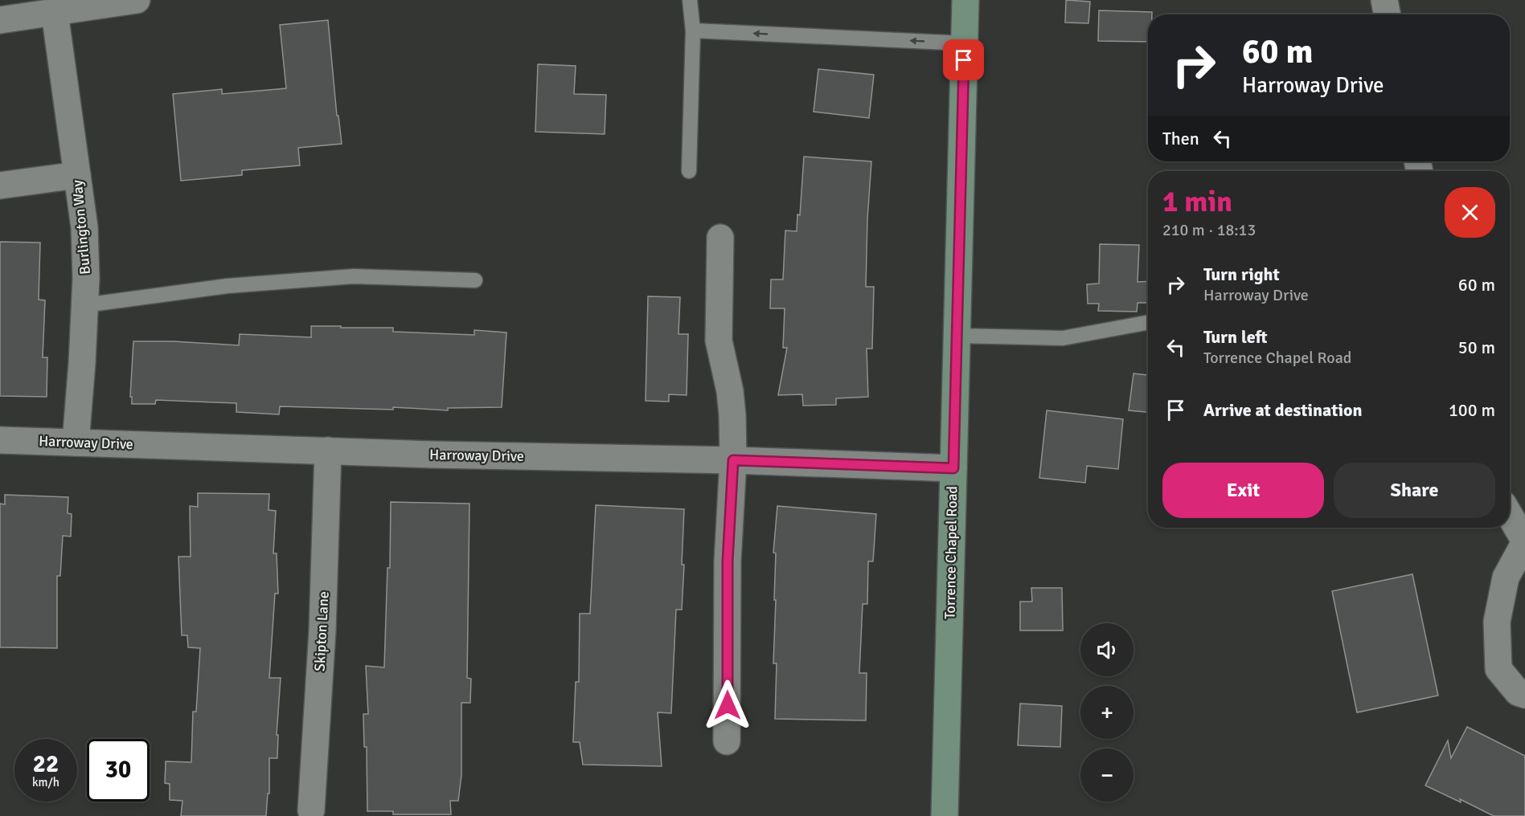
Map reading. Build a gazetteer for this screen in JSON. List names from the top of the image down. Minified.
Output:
{"streets":{"street":["Burlington Way","Harroway Drive","Torrence Chapel Road","Skipton Lane"]},"crossings":[["Burlington Way","Harroway Drive"],["Harroway Drive","Torrence Chapel Road"],["Harroway Drive","Skipton Lane"]],"page":{"turn":["60 m","Harroway Drive"],"then":"Then","heading":["1 min","210 m · 18:13"],"list":[{"name":"Turn right","note":"Harroway Drive","value":"60 m"},{"name":"Turn left","note":"Torrence Chapel Road","value":"50 m"},{"name":"Arrive at destination","value":"100 m"}],"buttons":["Exit","Share"],"map_buttons":["+","−"],"speed":"22 km/h","limit":"30"}}
